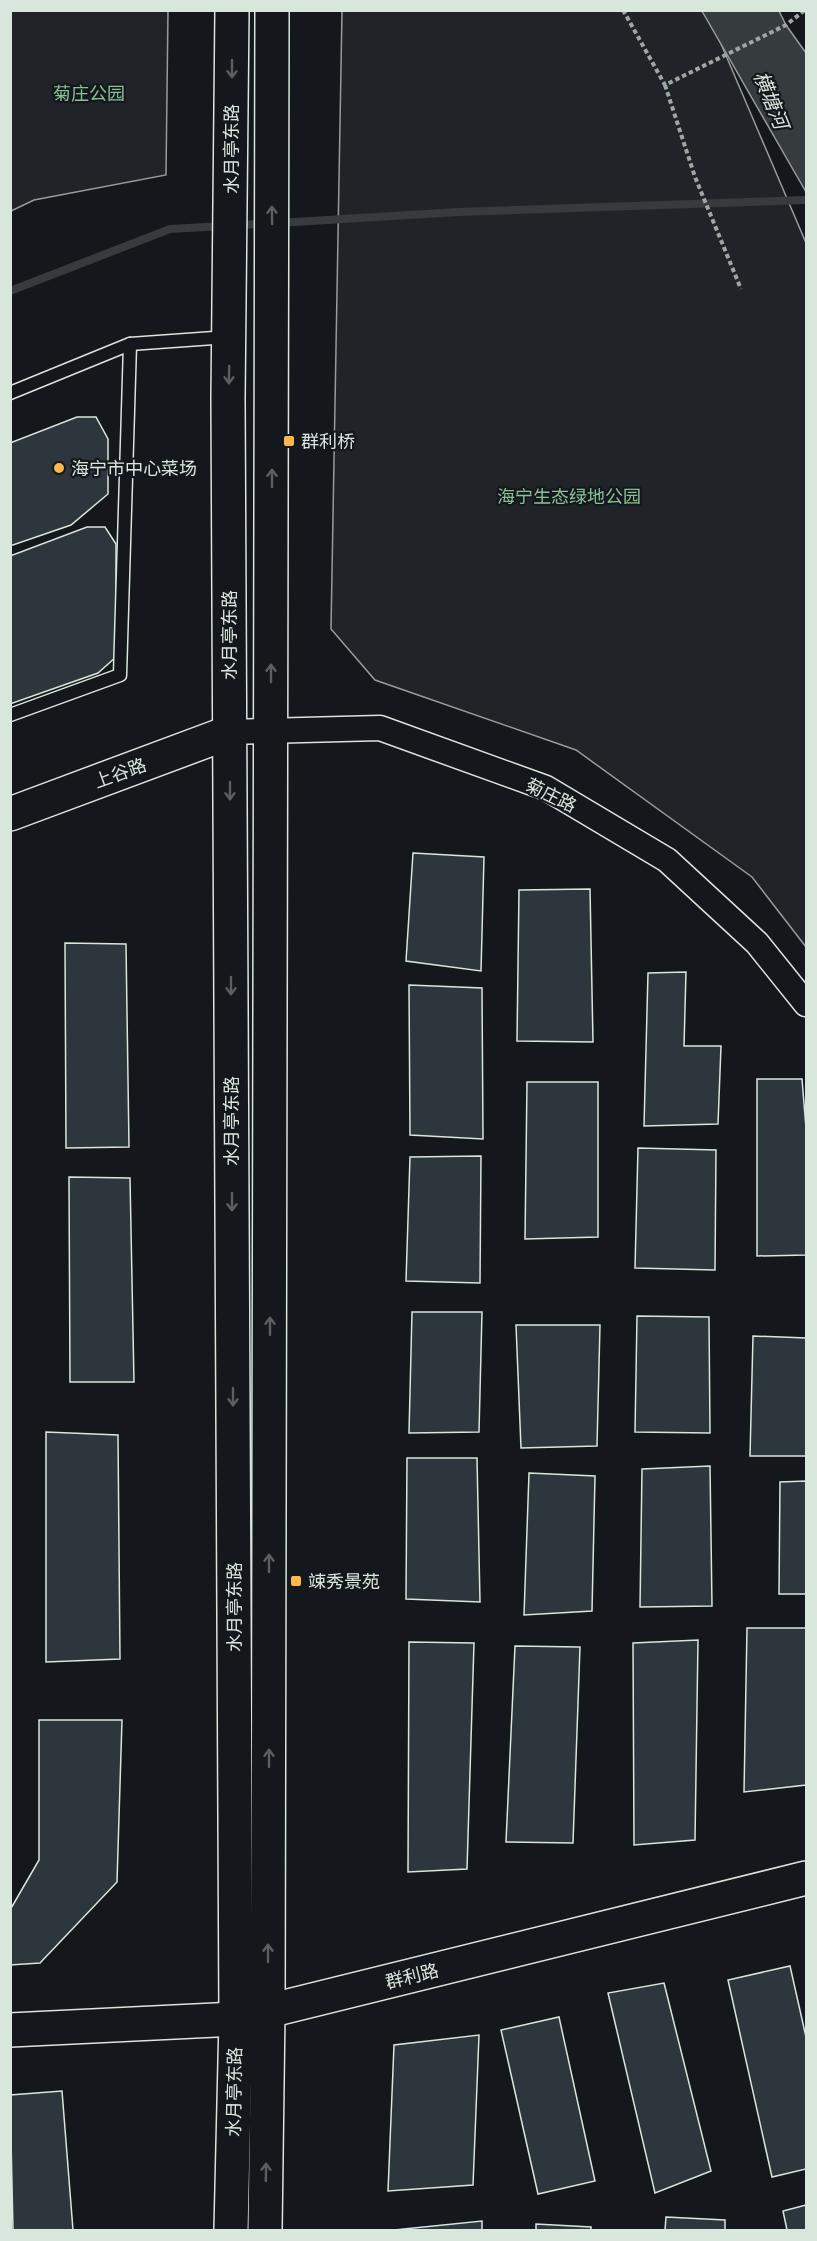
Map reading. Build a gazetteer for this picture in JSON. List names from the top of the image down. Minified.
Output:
{"streets":{"main road":["水月亭东路","上谷路","群利路"],"street":["菊庄路"]},"crossings":[["水月亭东路","上谷路"],["水月亭东路","菊庄路"],["水月亭东路","群利路"],["上谷路","菊庄路"]],"water":["横塘河"],"parks":["菊庄公园","海宁生态绿地公园"],"places":{"transit":["群利桥","竦秀景苑"],"other":["海宁市中心菜场"]}}
